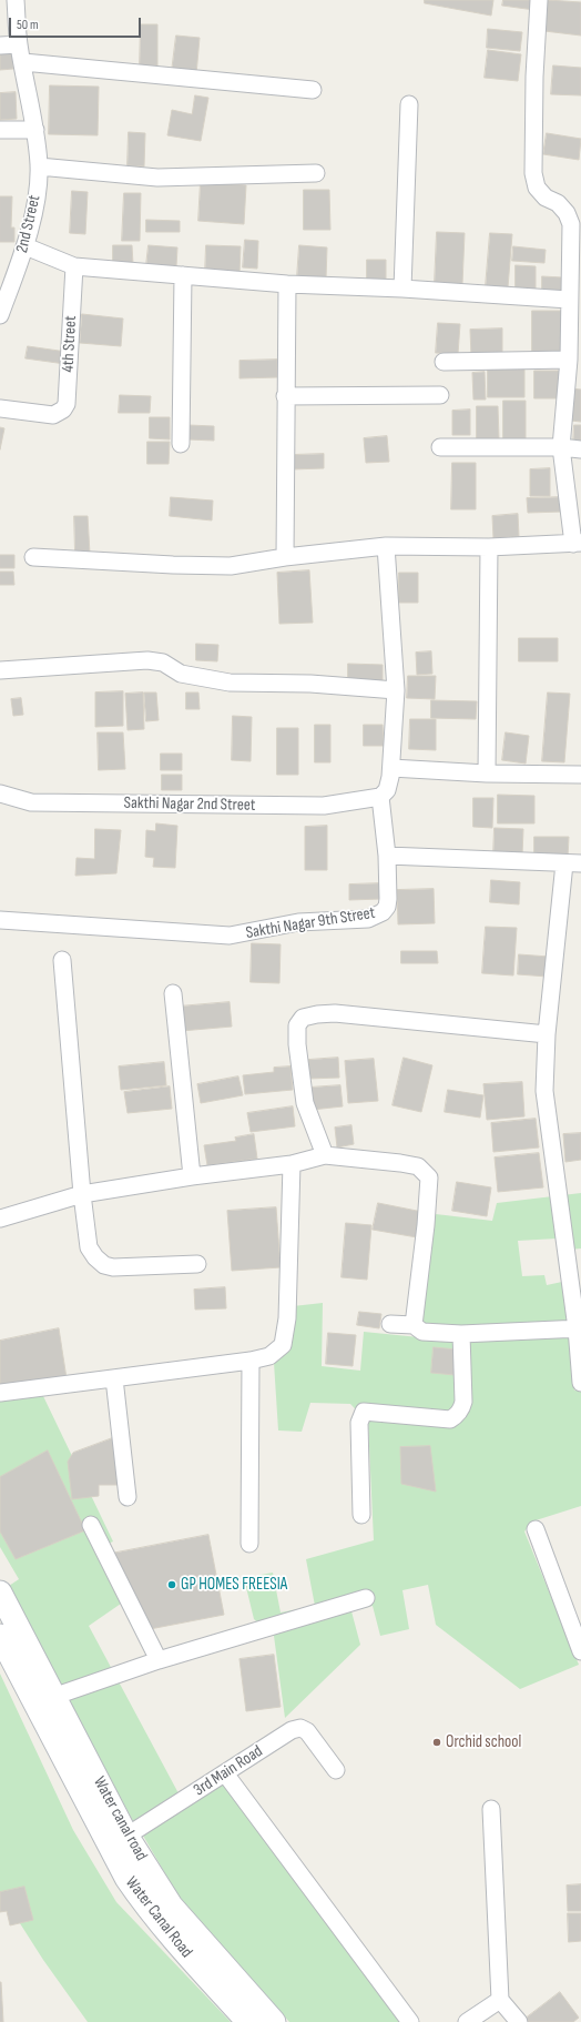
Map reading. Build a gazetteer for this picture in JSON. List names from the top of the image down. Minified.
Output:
{"streets":{"main road":["Water canal road","Water Canal Road"],"street":["2nd Street","4th Street","Sakthi Nagar 2nd Street","Sakthi Nagar 9th Street","3rd Main Road"]},"crossings":[["Sakthi Nagar 2nd Street","Sakthi Nagar 9th Street"],["3rd Main Road","Water canal road"],["3rd Main Road","Water Canal Road"],["Water canal road","Water Canal Road"]],"places":["GP HOMES FREESIA","Orchid school"],"scale_bar":"50 m"}
